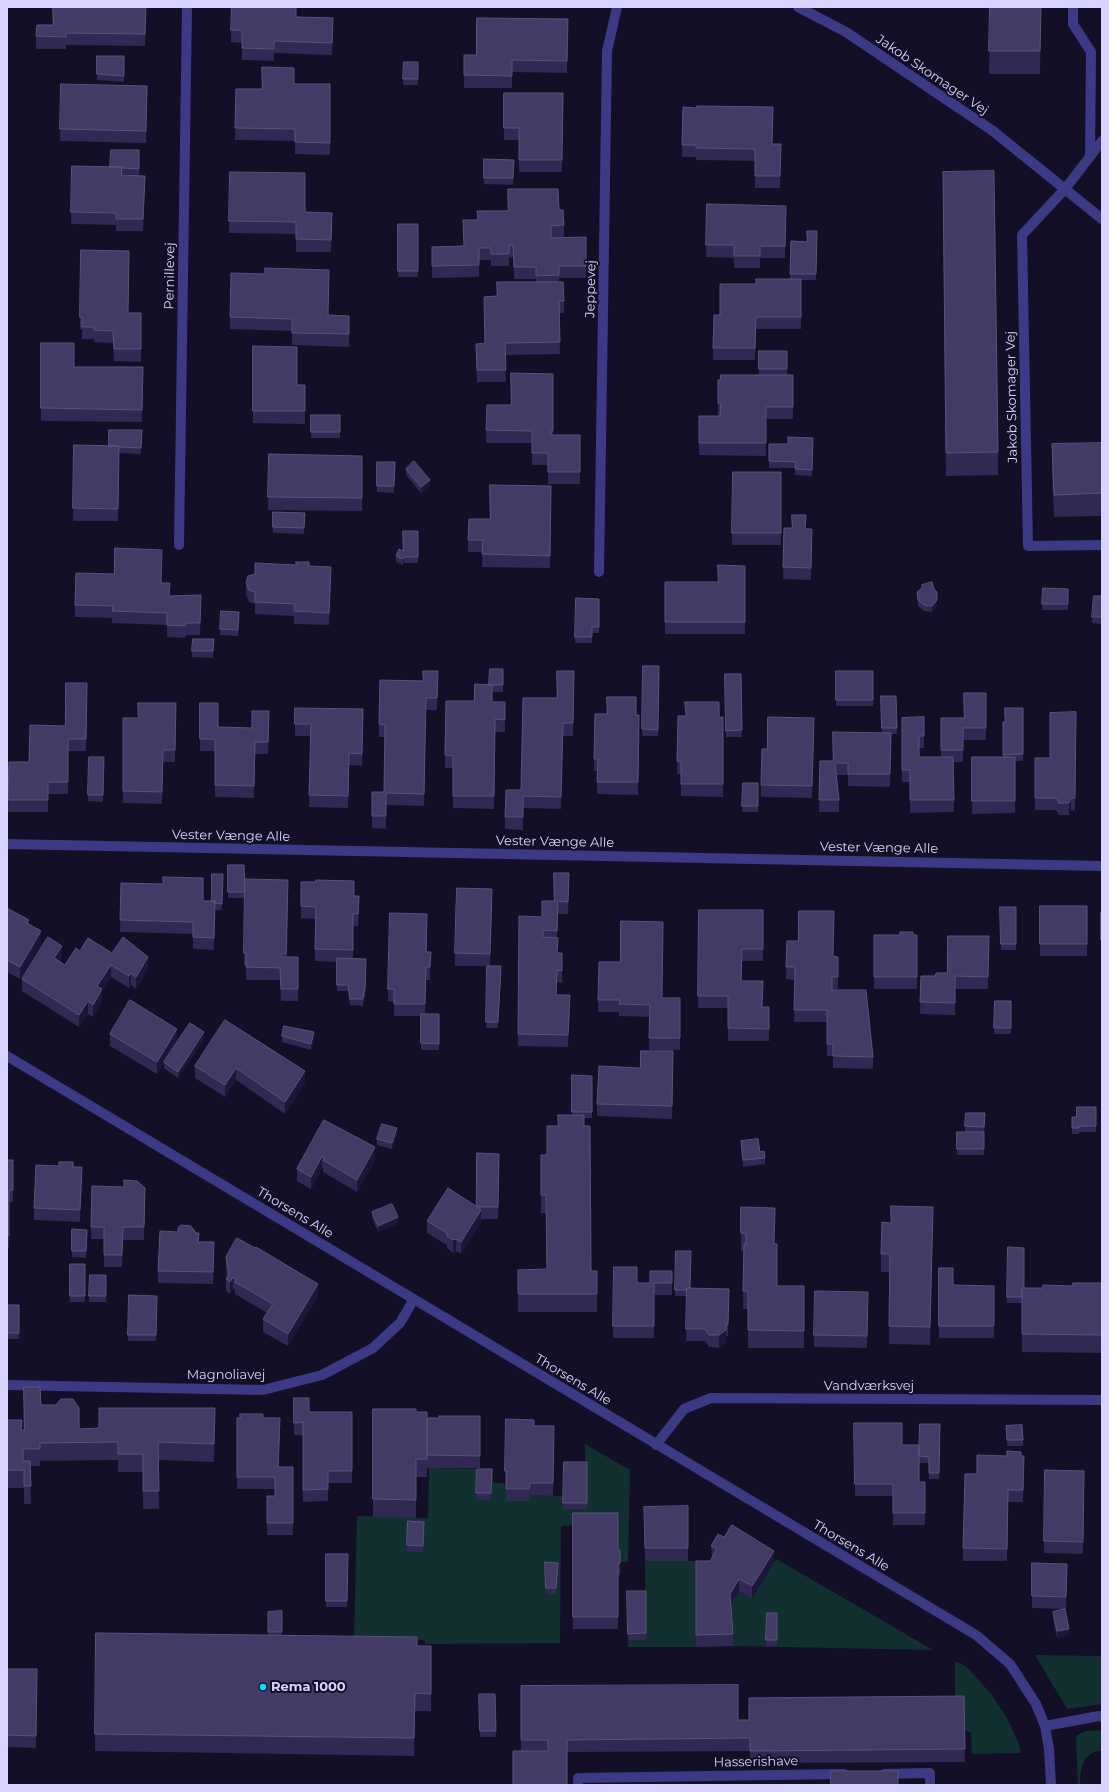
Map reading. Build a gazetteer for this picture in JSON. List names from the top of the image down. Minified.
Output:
{"streets":{"street":["Jakob Skomager Vej","Pernillevej","Jeppevej","Vester Vænge Alle","Thorsens Alle","Magnoliavej","Vandværksvej","Hasserishave"]},"crossings":[["Thorsens Alle","Magnoliavej"],["Thorsens Alle","Vandværksvej"]],"places":["Rema 1000"]}
